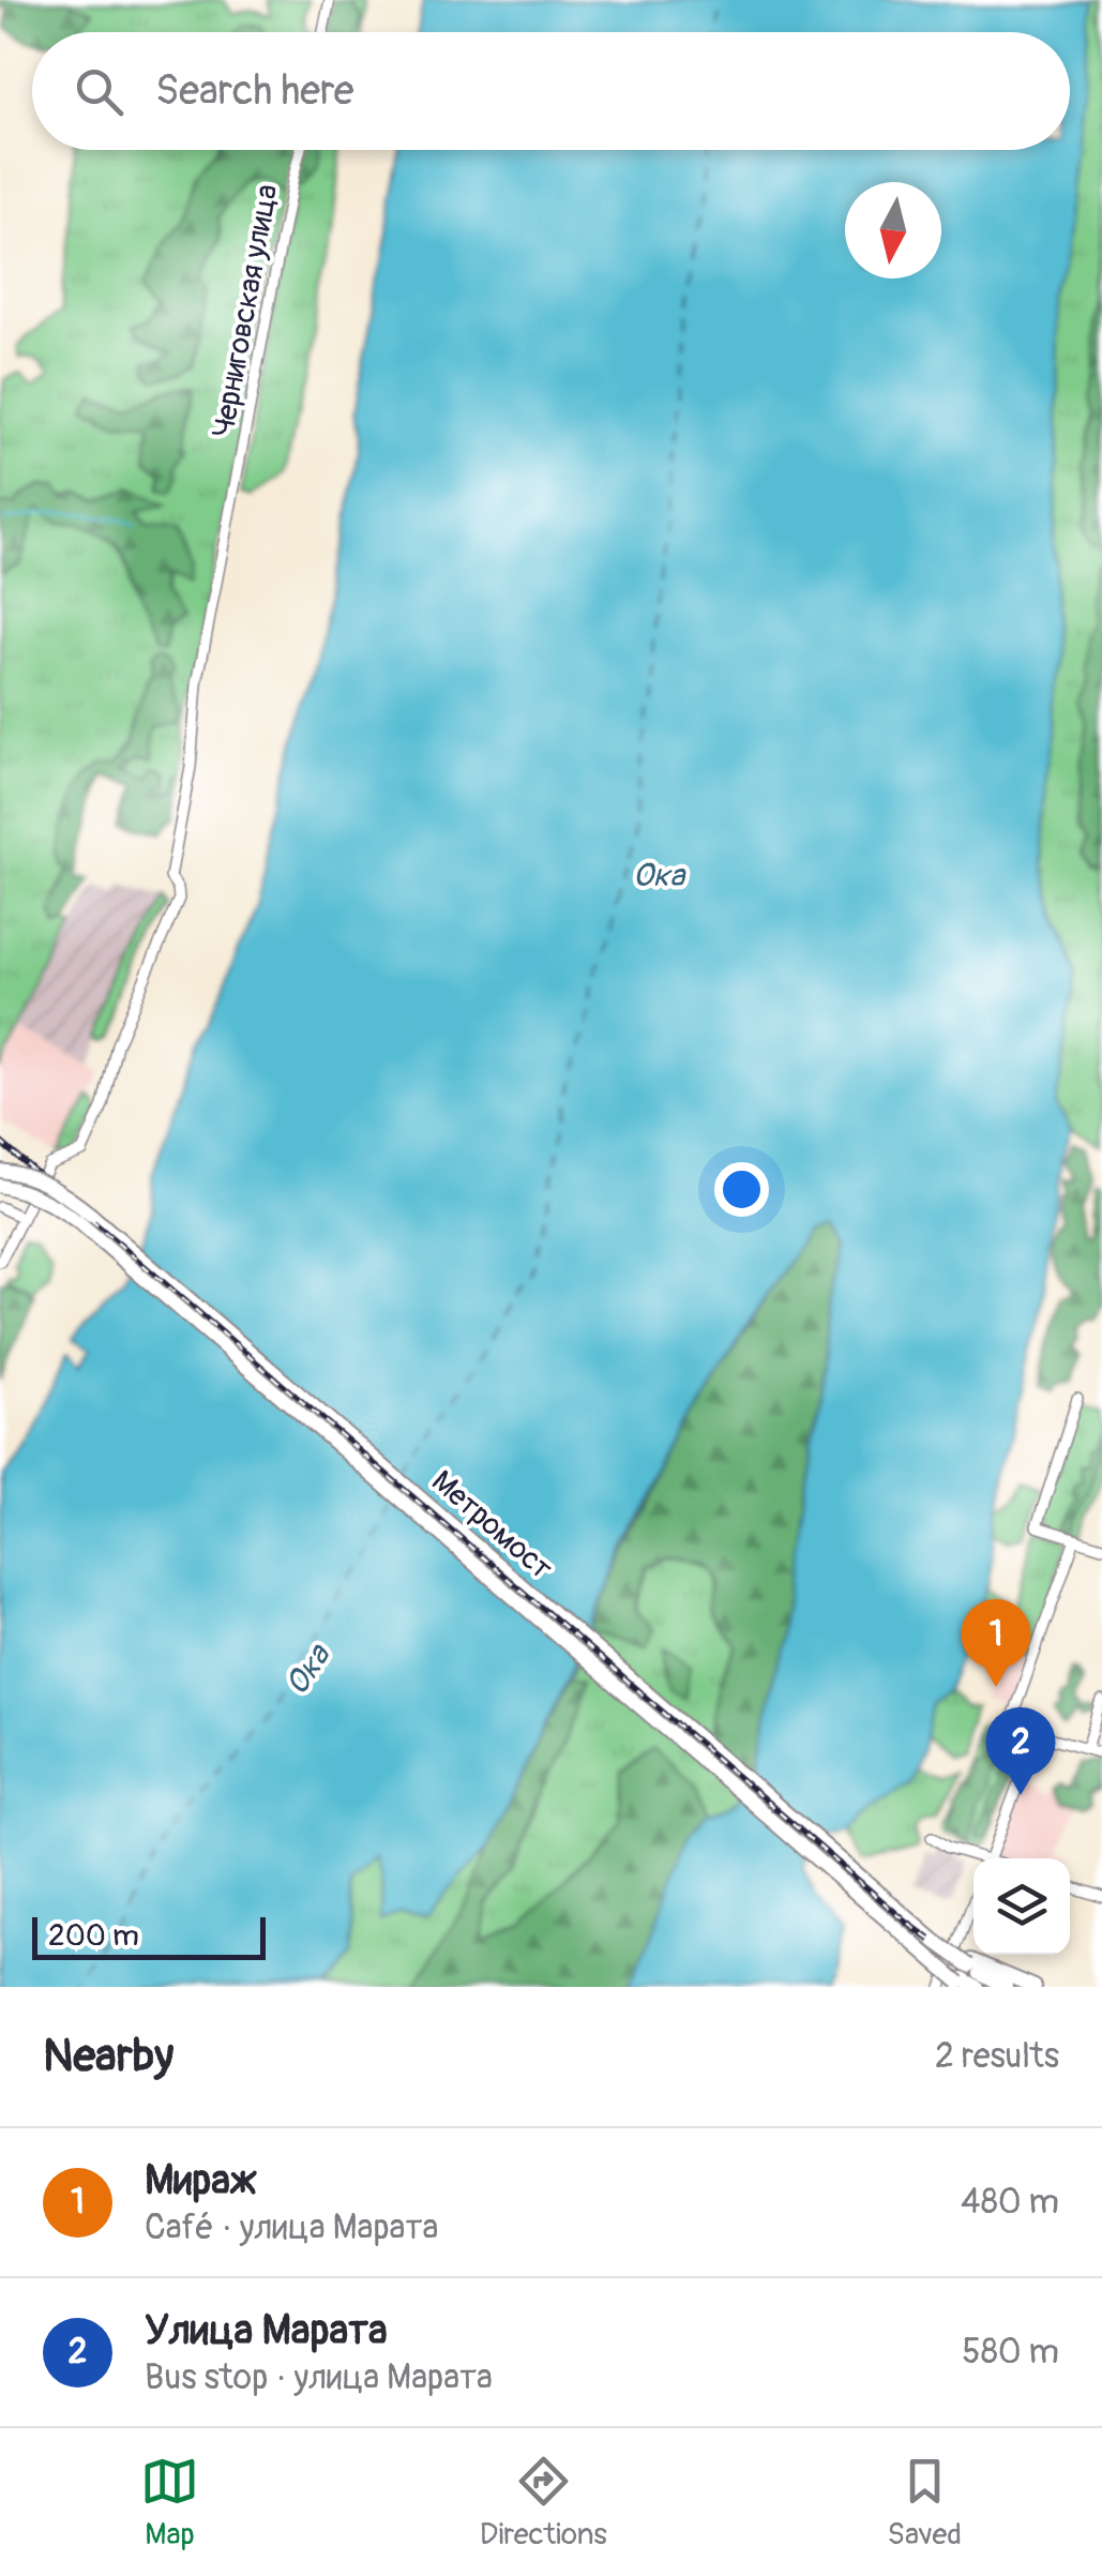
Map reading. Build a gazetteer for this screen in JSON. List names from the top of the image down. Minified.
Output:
{"streets":{"main road":["Метромост"],"street":["Черниговская улица"]},"water":["Ока"],"scale_bar":"200 m","north":"bottom","page":{"search":"Search here","pins":["1","2"],"scale":"200 m","heading":["Nearby","2 results"],"list":[{"mark":"1","name":"Мираж","note":"Café · улица Марата","value":"480 m"},{"mark":"2","name":"Улица Марата","note":"Bus stop · улица Марата","value":"580 m"}],"nav":["Map","Directions","Saved"]}}
